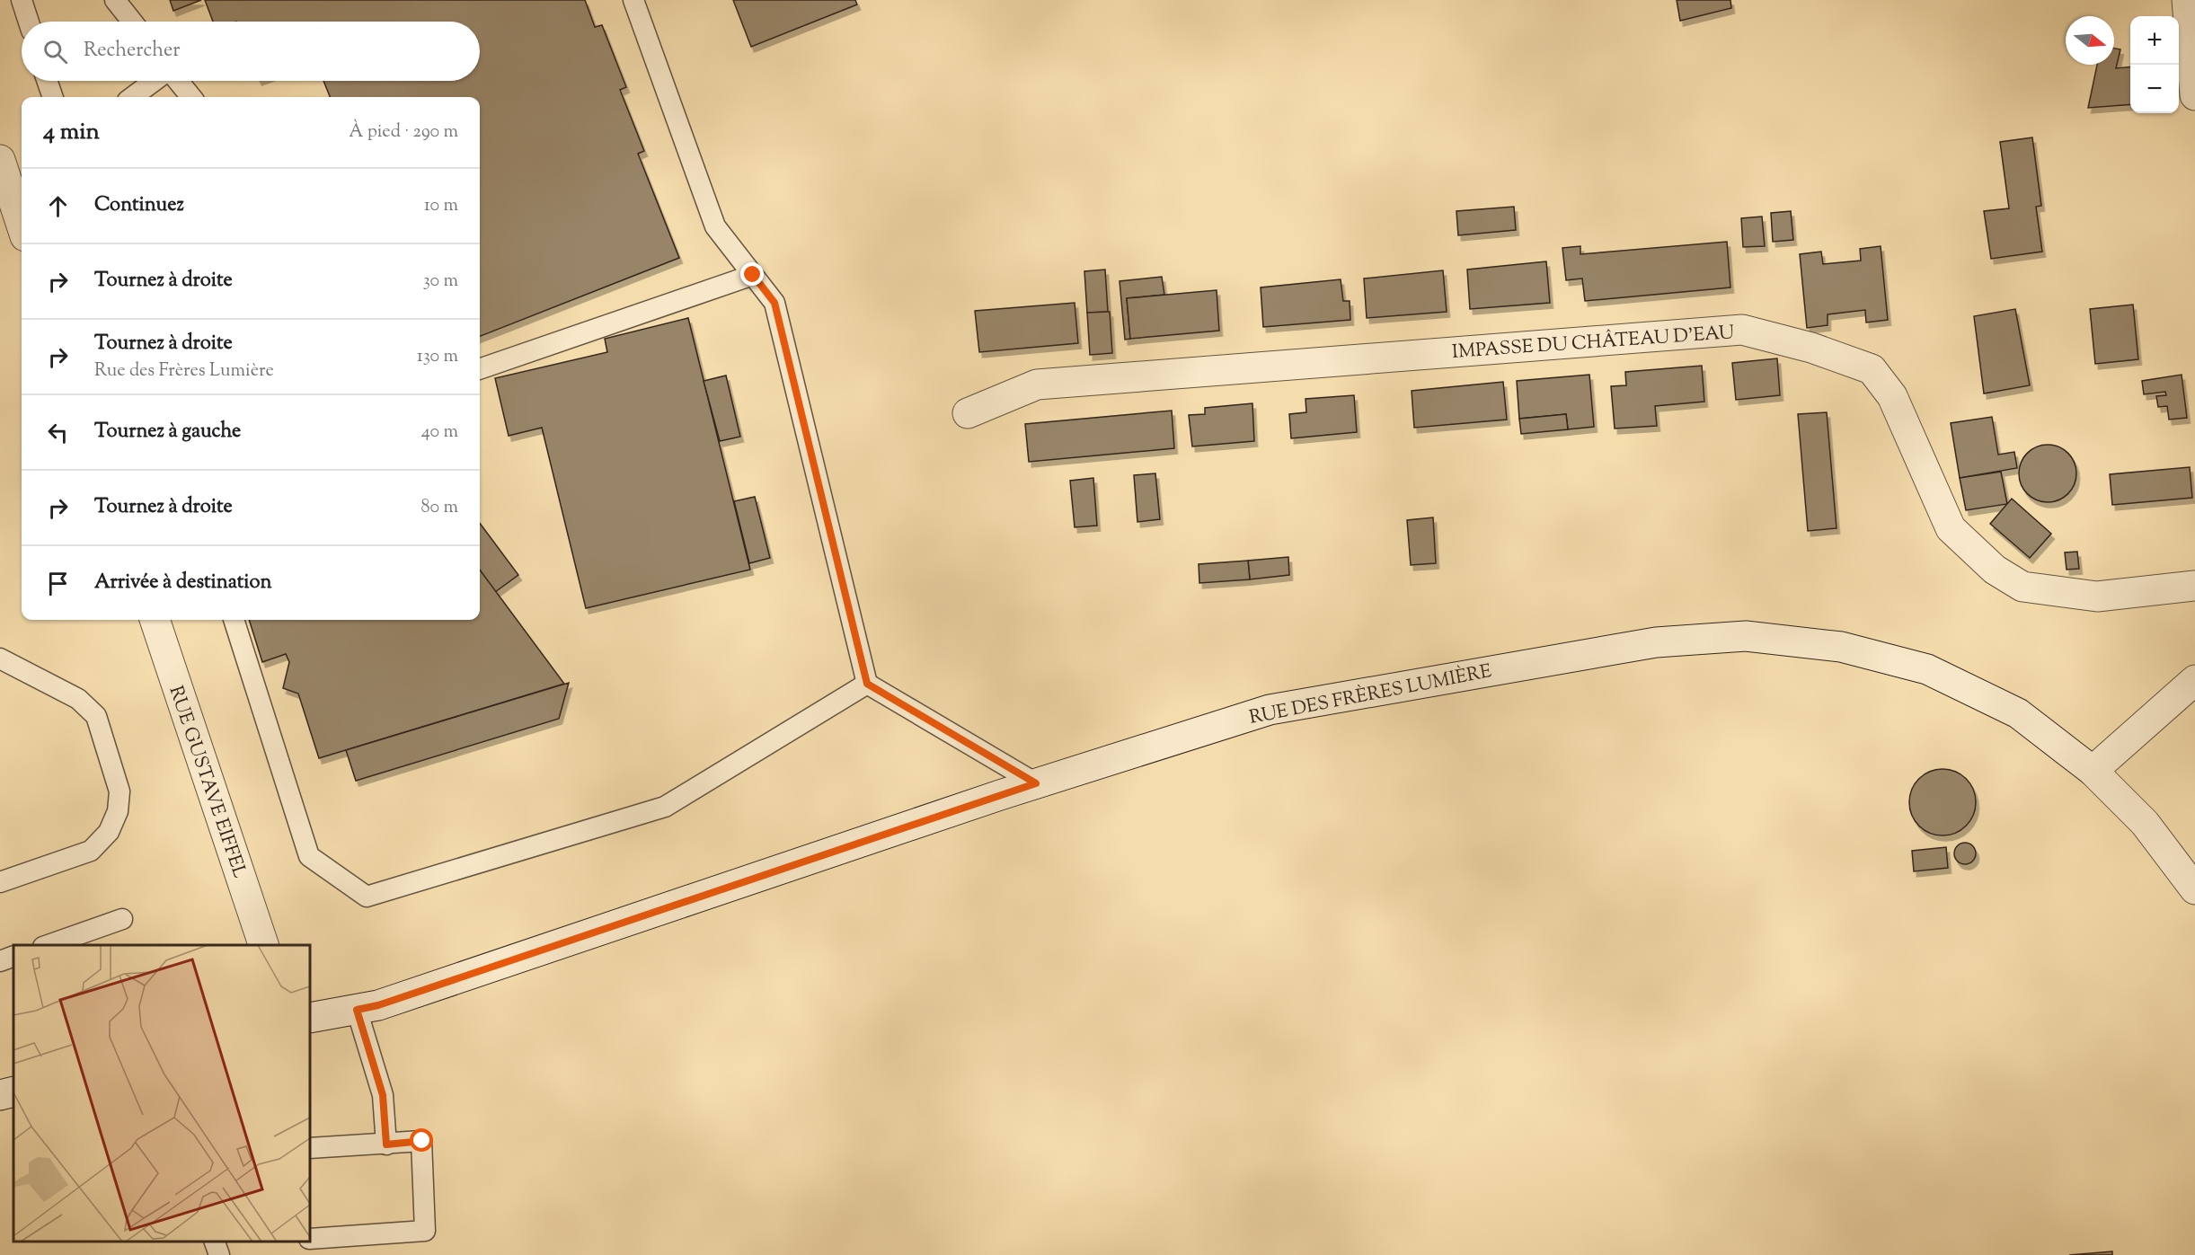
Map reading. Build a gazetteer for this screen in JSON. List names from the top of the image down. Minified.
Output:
{"streets":{"street":["IMPASSE DU CHÂTEAU D'EAU","RUE DES FRÈRES LUMIÈRE","RUE GUSTAVE EIFFEL"]},"north":"right","page":{"map_buttons":["+","−"],"search":"Rechercher","heading":["4 min","À pied · 290 m"],"list":[["Continuez","10 m"],["Tournez à droite","30 m"],["Tournez à droite","Rue des Frères Lumière","130 m"],["Tournez à gauche","40 m"],["Tournez à droite","80 m"],"Arrivée à destination"]}}
